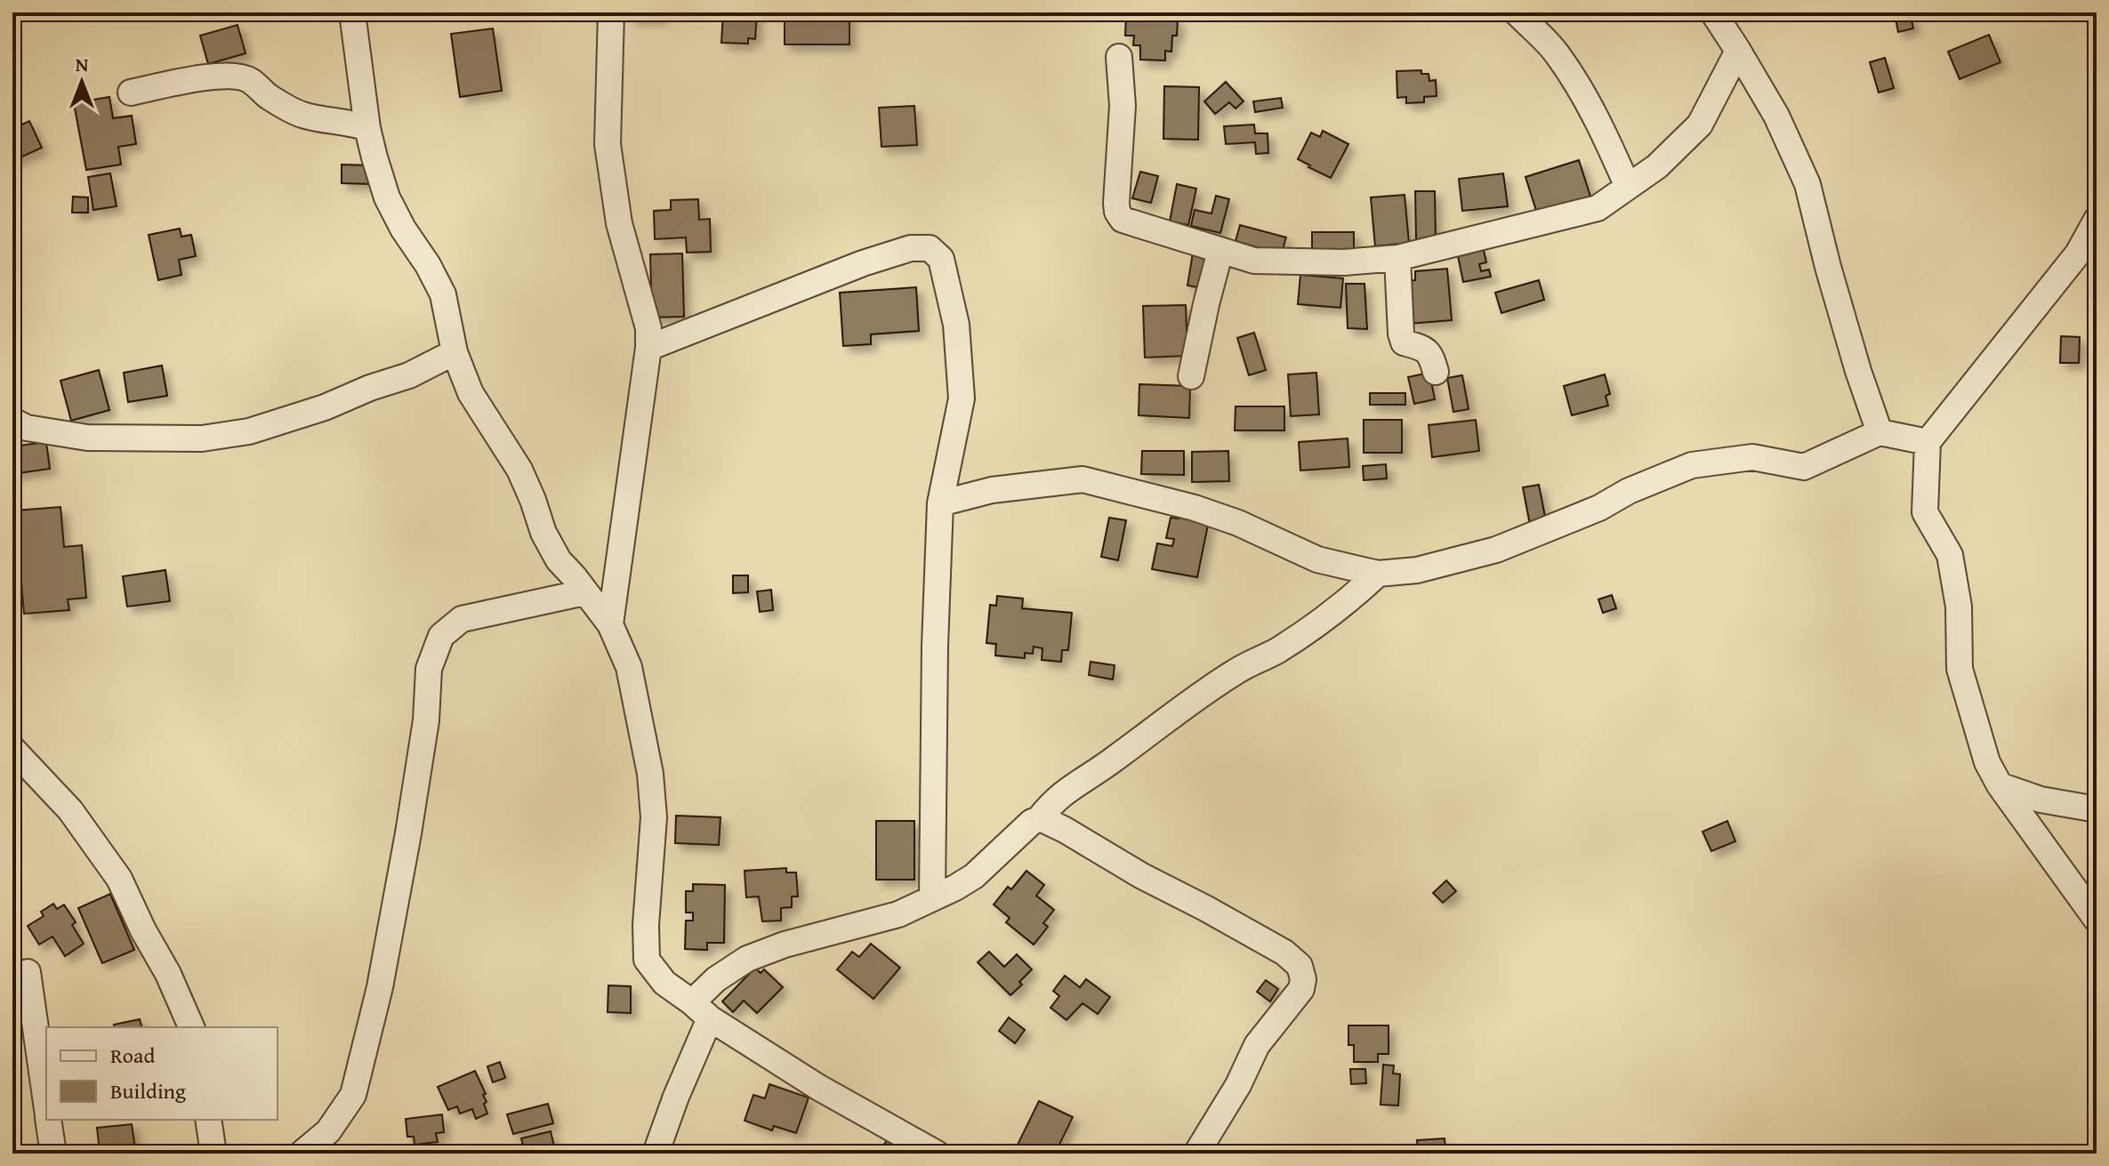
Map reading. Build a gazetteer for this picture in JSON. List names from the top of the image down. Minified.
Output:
{"legend":["Road","Building"],"north":"top"}
